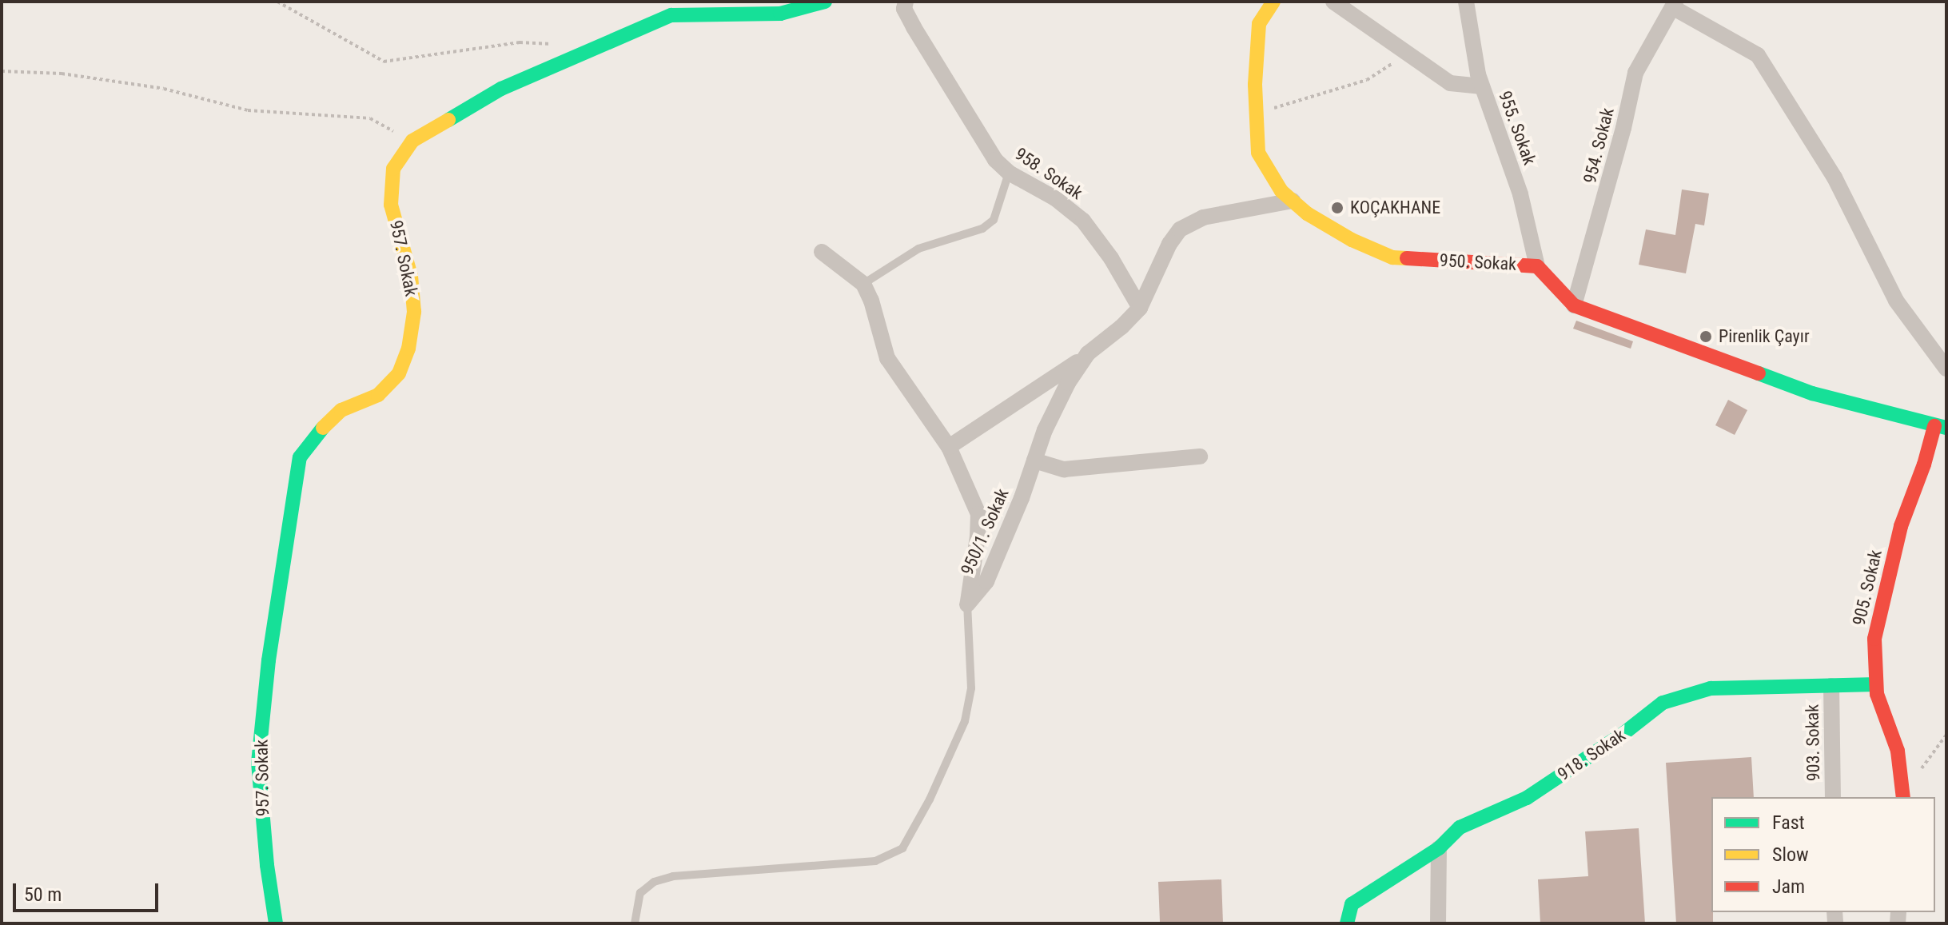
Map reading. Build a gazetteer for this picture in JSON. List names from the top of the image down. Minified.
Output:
{"streets":{"street":["955. Sokak","954. Sokak","958. Sokak","957. Sokak","950. Sokak","950/1. Sokak","905. Sokak","903. Sokak","918. Sokak"]},"crossings":[["955. Sokak","950. Sokak"],["954. Sokak","950. Sokak"],["958. Sokak","950/1. Sokak"],["950. Sokak","950/1. Sokak"],["950. Sokak","905. Sokak"],["905. Sokak","918. Sokak"],["903. Sokak","918. Sokak"]],"places":["KOÇAKHANE","Pirenlik Çayır"],"legend":["Fast","Slow","Jam"],"scale_bar":"50 m"}
